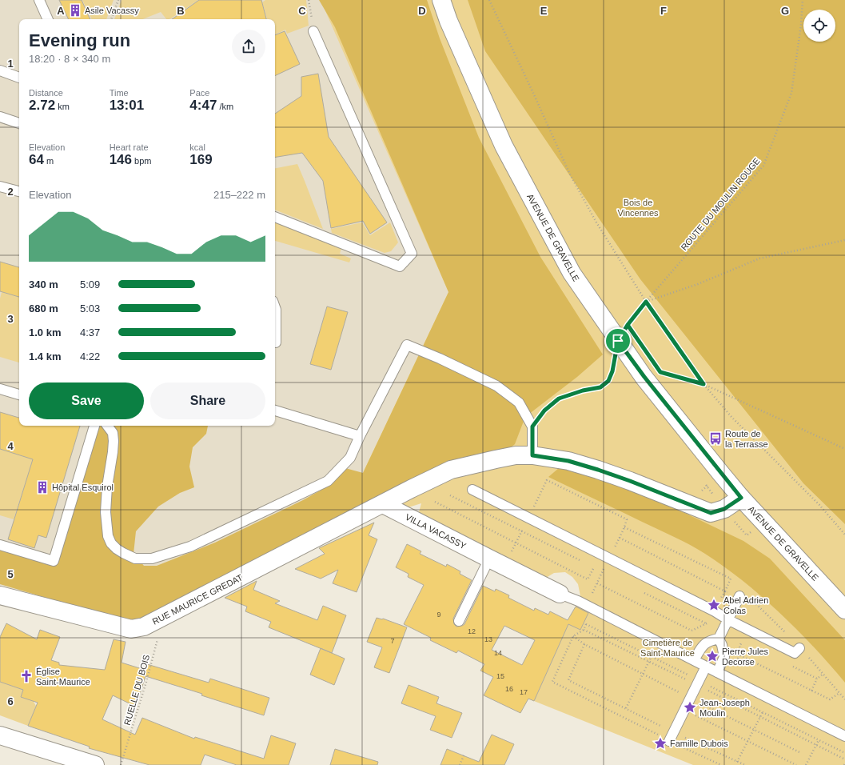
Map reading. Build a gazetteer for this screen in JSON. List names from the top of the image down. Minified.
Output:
{"streets":{"street":["AVENUE DE GRAVELLE","VILLA VACASSY","RUE MAURICE GREDAT"],"path":["ROUTE DU MOULIN ROUGE","RUELLE DU BOIS"]},"crossings":[["VILLA VACASSY","RUE MAURICE GREDAT"],["RUE MAURICE GREDAT","RUELLE DU BOIS"]],"parks":["Bois de Vincennes","Cimetière de Saint-Maurice"],"places":{"building":["Asile Vacassy","Hôpital Esquirol"],"bus stop":["Route de la Terrasse"],"place":["Abel Adrien Colas","Pierre Jules Decorse","Jean-Joseph Moulin","Famille Dubois"],"church":["Église Saint-Maurice"]},"house_numbers":["9","12","13","7","14","15","16","17"],"page":{"heading":["Evening run","18:20 · 8 × 340 m"],"stats":[["Distance","2.72 km"],["Time","13:01"],["Pace","4:47 /km"],["Elevation","64 m"],["Heart rate","146 bpm"],["kcal","169"]],"chart":["Elevation","215–222 m"],"list":[{"name":"340 m","note":"5:09"},{"name":"680 m","note":"5:03"},{"name":"1.0 km","note":"4:37"},{"name":"1.4 km","note":"4:22"}],"buttons":["Save","Share"]},"grid":{"columns":["A","B","C","D","E","F","G"],"rows":["1","2","3","4","5","6"]}}
